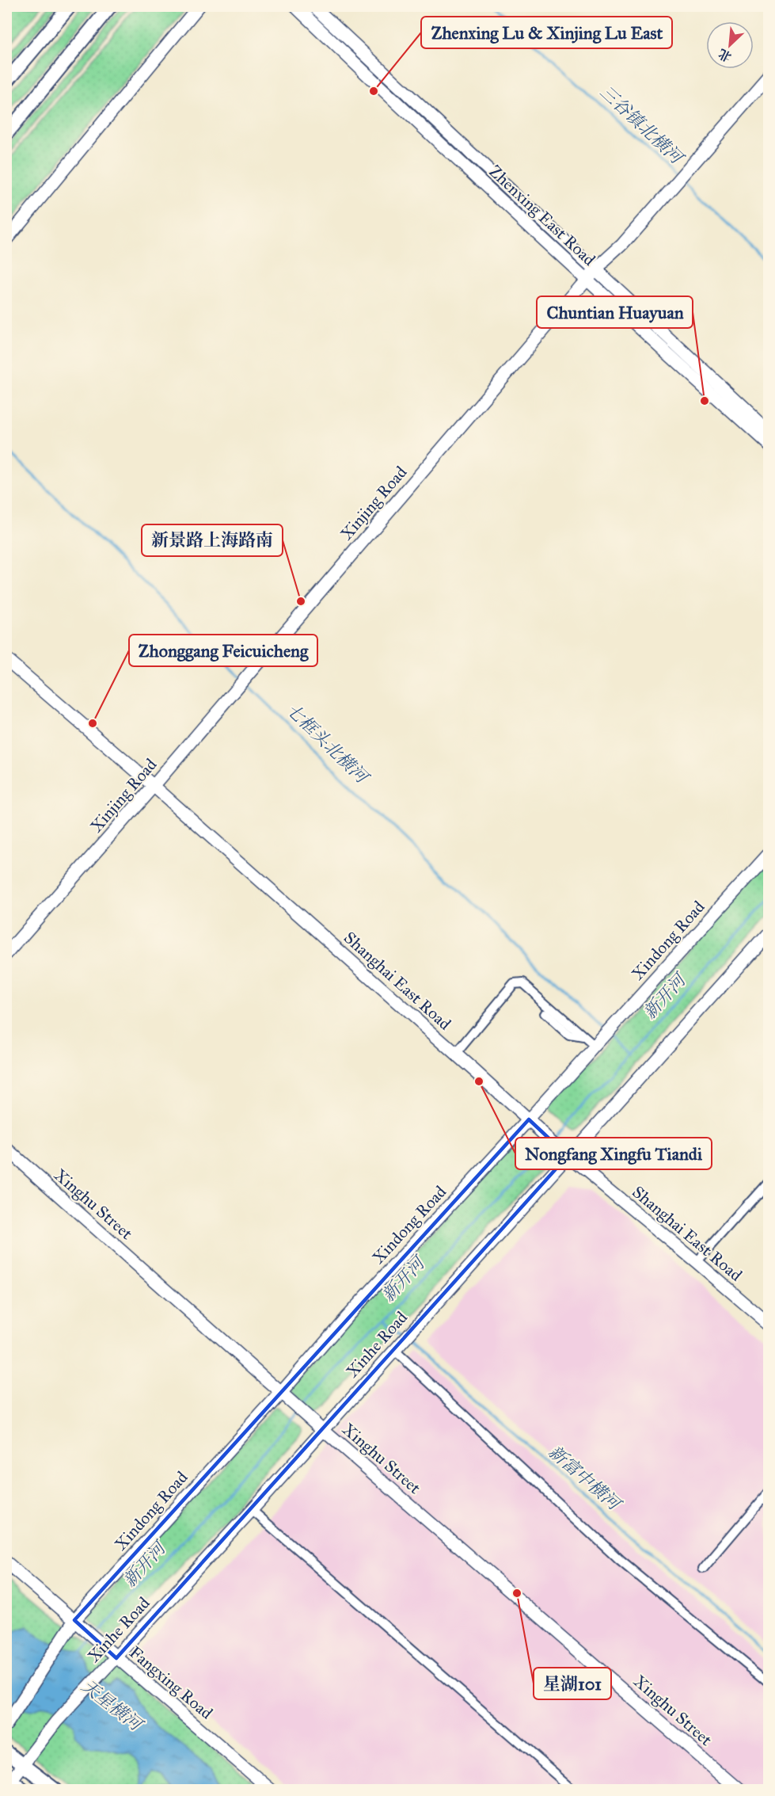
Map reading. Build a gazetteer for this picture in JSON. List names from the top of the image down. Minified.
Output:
{"streets":{"street":["Zhenxing East Road","Xinjing Road","Xindong Road","Shanghai East Road","Xinghu Street","Xinhe Road","Fangxing Road"]},"crossings":[["Zhenxing East Road","Xinjing Road"],["Xinjing Road","Shanghai East Road"],["Xindong Road","Shanghai East Road"],["Xindong Road","Xinghu Street"],["Xindong Road","Fangxing Road"],["Shanghai East Road","Xinhe Road"],["Xinghu Street","Xinhe Road"],["Xinhe Road","Fangxing Road"]],"water":["三谷镇北横河","七框头北横河","新开河","新富中横河","天星横河"],"places":["Zhenxing Lu & Xinjing Lu East","Chuntian Huayuan","新景路上海路南","Zhonggang Feicuicheng","Nongfang Xingfu Tiandi","星湖101"],"north":"bottom left"}
